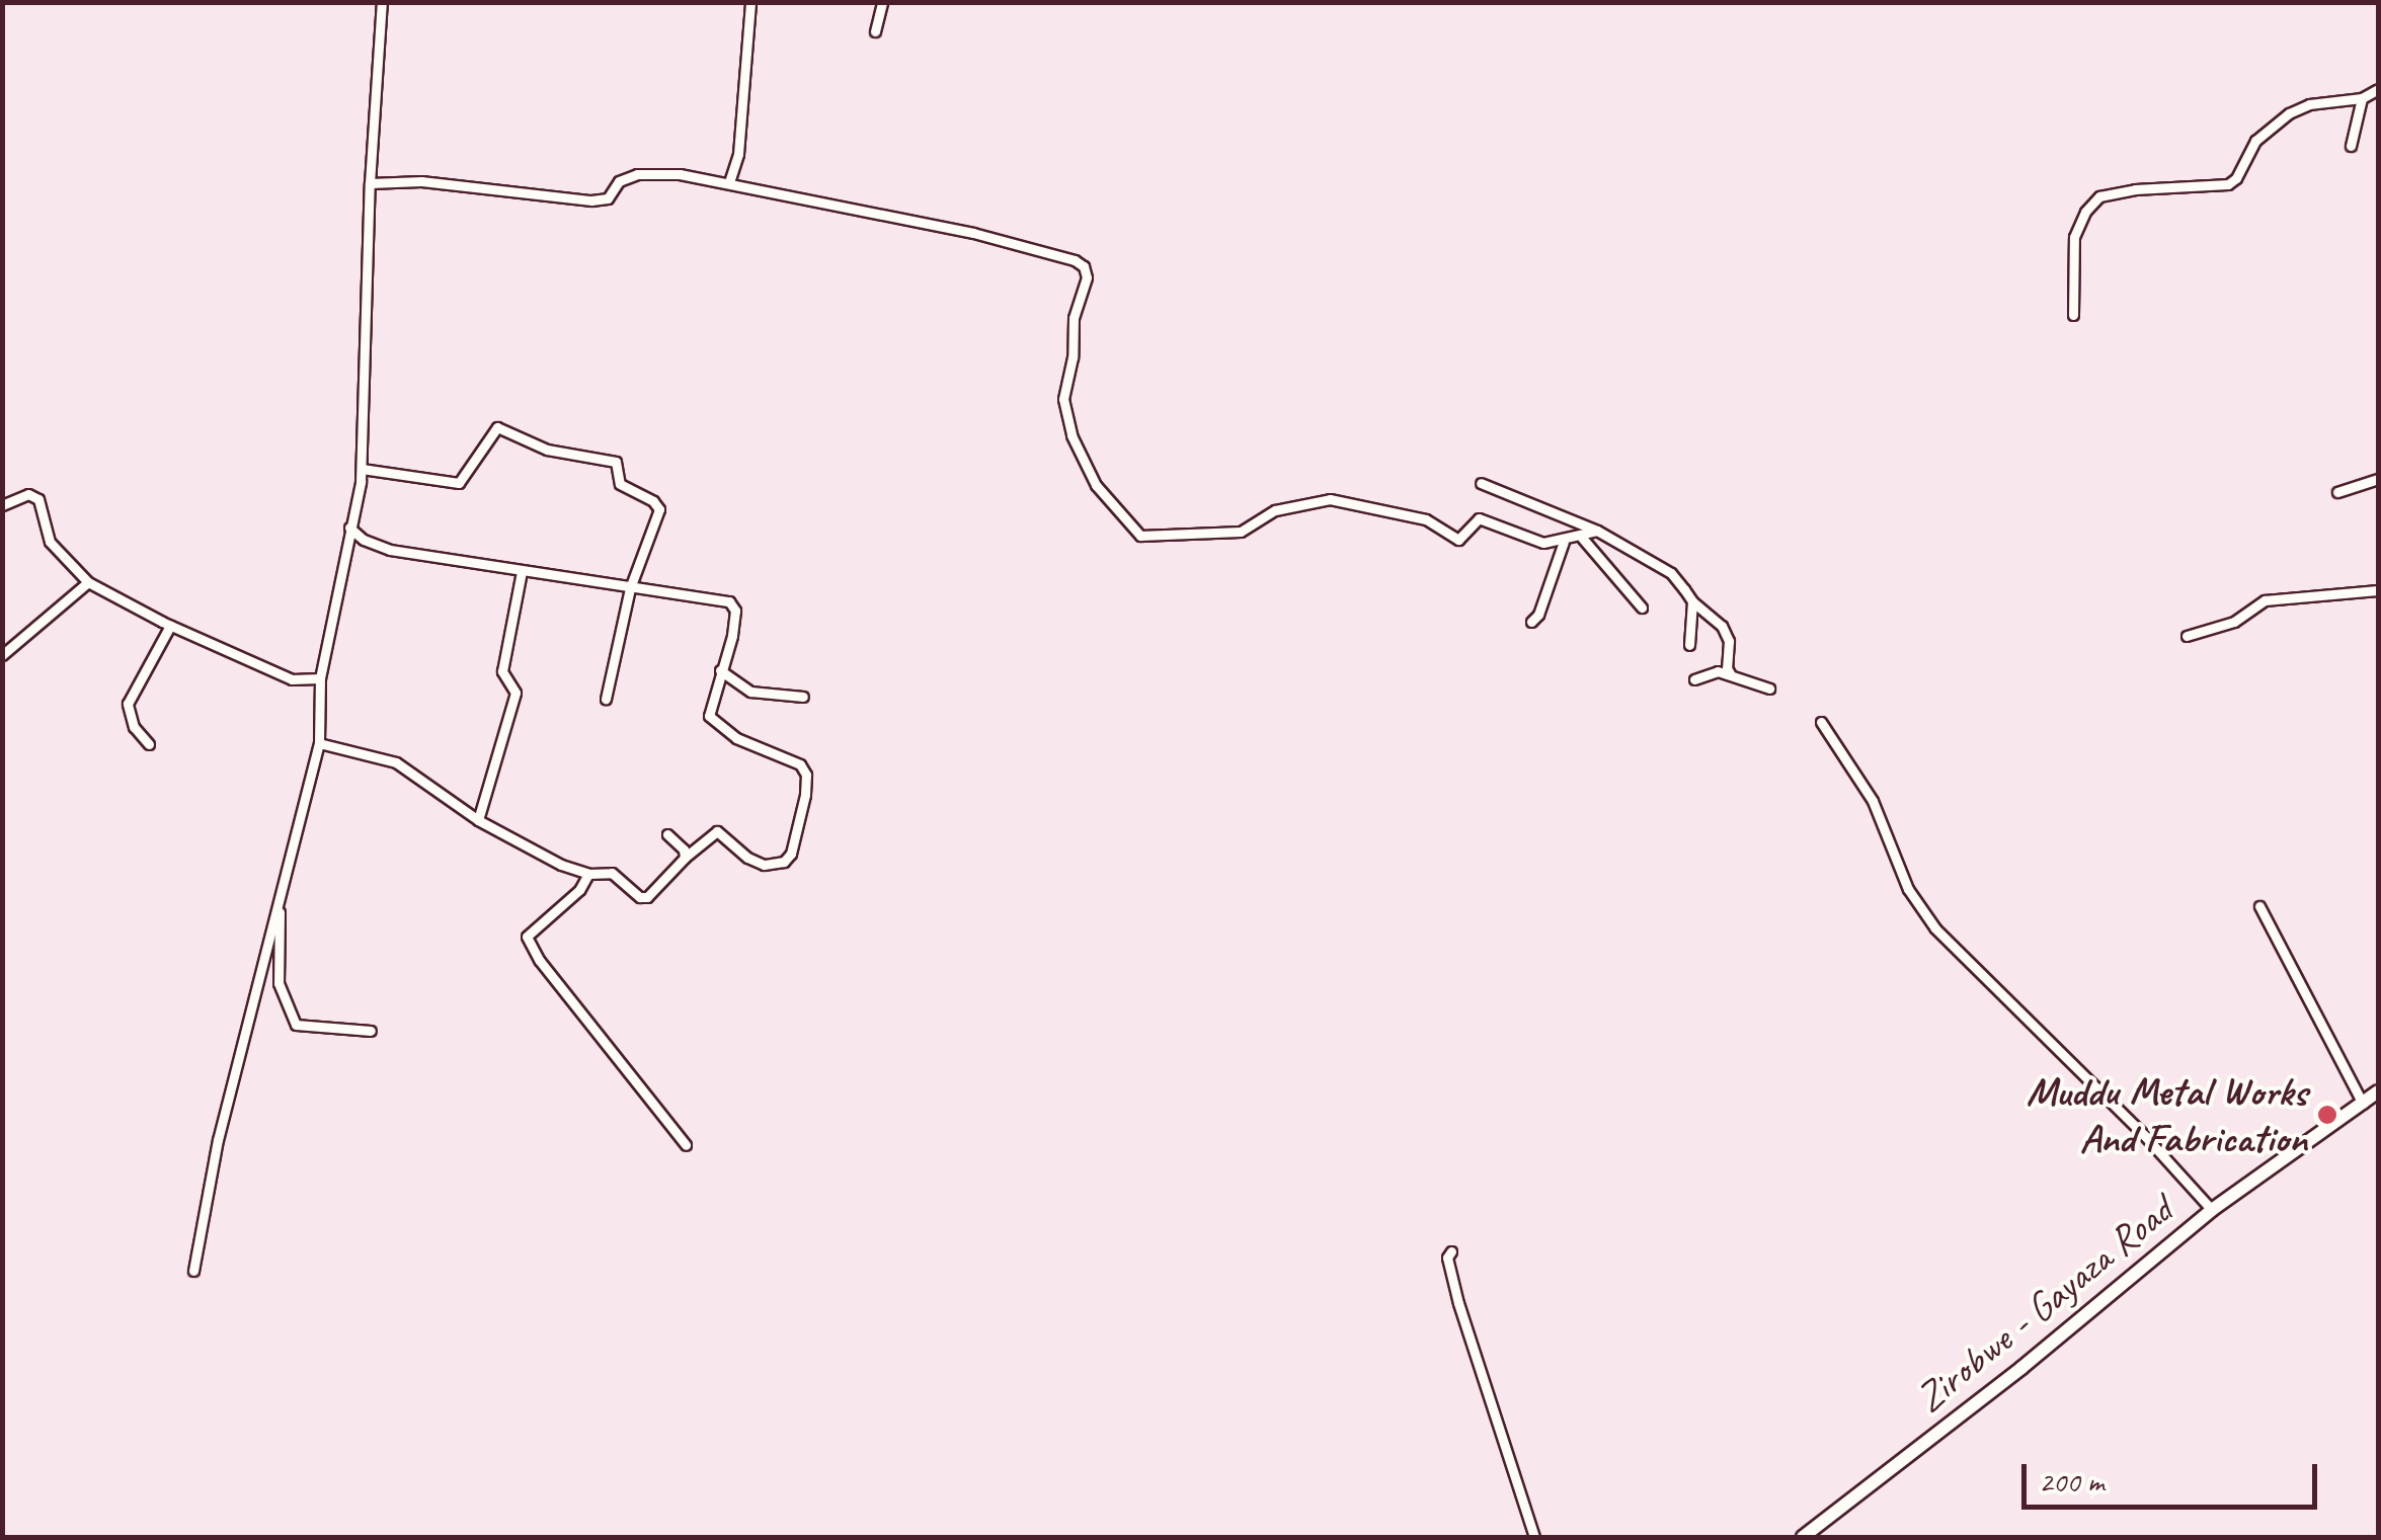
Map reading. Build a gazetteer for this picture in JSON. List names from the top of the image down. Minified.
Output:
{"streets":{"street":["Zirobwe - Gayaza Road"]},"places":["Muddu Metal Works And Fabrication"],"scale_bar":"200 m"}
